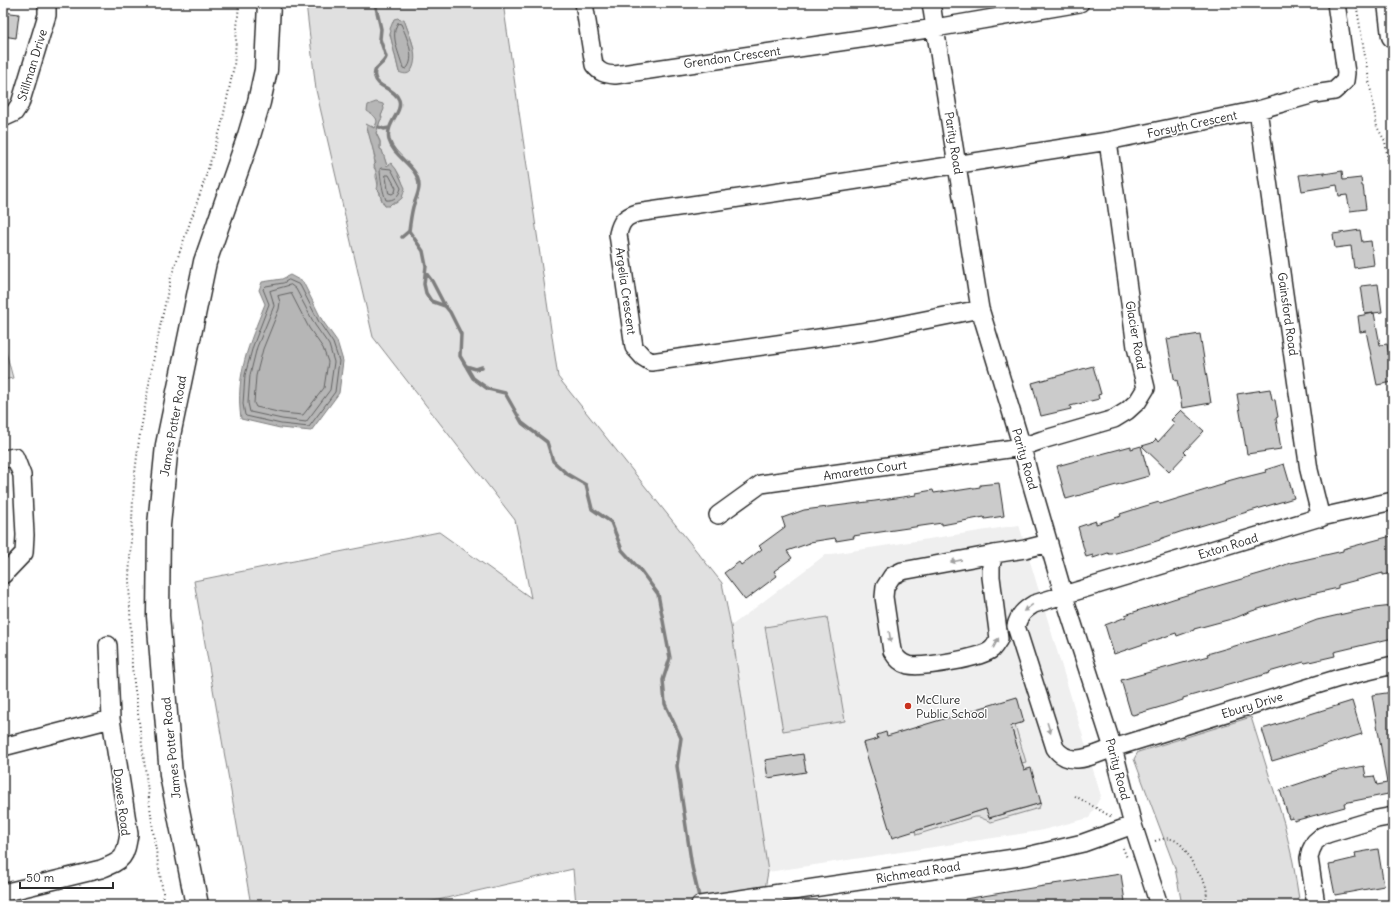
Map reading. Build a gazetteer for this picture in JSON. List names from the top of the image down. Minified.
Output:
{"streets":{"main road":["James Potter Road"],"street":["Grendon Crescent","Stillman Drive","Forsyth Crescent","Parity Road","Argelia Crescent","Gainsford Road","Glacier Road","Amaretto Court","Exton Road","Ebury Drive","Dawes Road","Richmead Road"]},"crossings":[["Grendon Crescent","Parity Road"],["Forsyth Crescent","Parity Road"],["Forsyth Crescent","Argelia Crescent"],["Forsyth Crescent","Gainsford Road"],["Forsyth Crescent","Glacier Road"],["Parity Road","Argelia Crescent"],["Parity Road","Glacier Road"],["Parity Road","Amaretto Court"],["Parity Road","Exton Road"],["Parity Road","Ebury Drive"],["Parity Road","Richmead Road"],["Gainsford Road","Exton Road"],["Glacier Road","Amaretto Court"],["Exton Road","Ebury Drive"]],"places":["McClure Public School"],"scale_bar":"50 m"}
